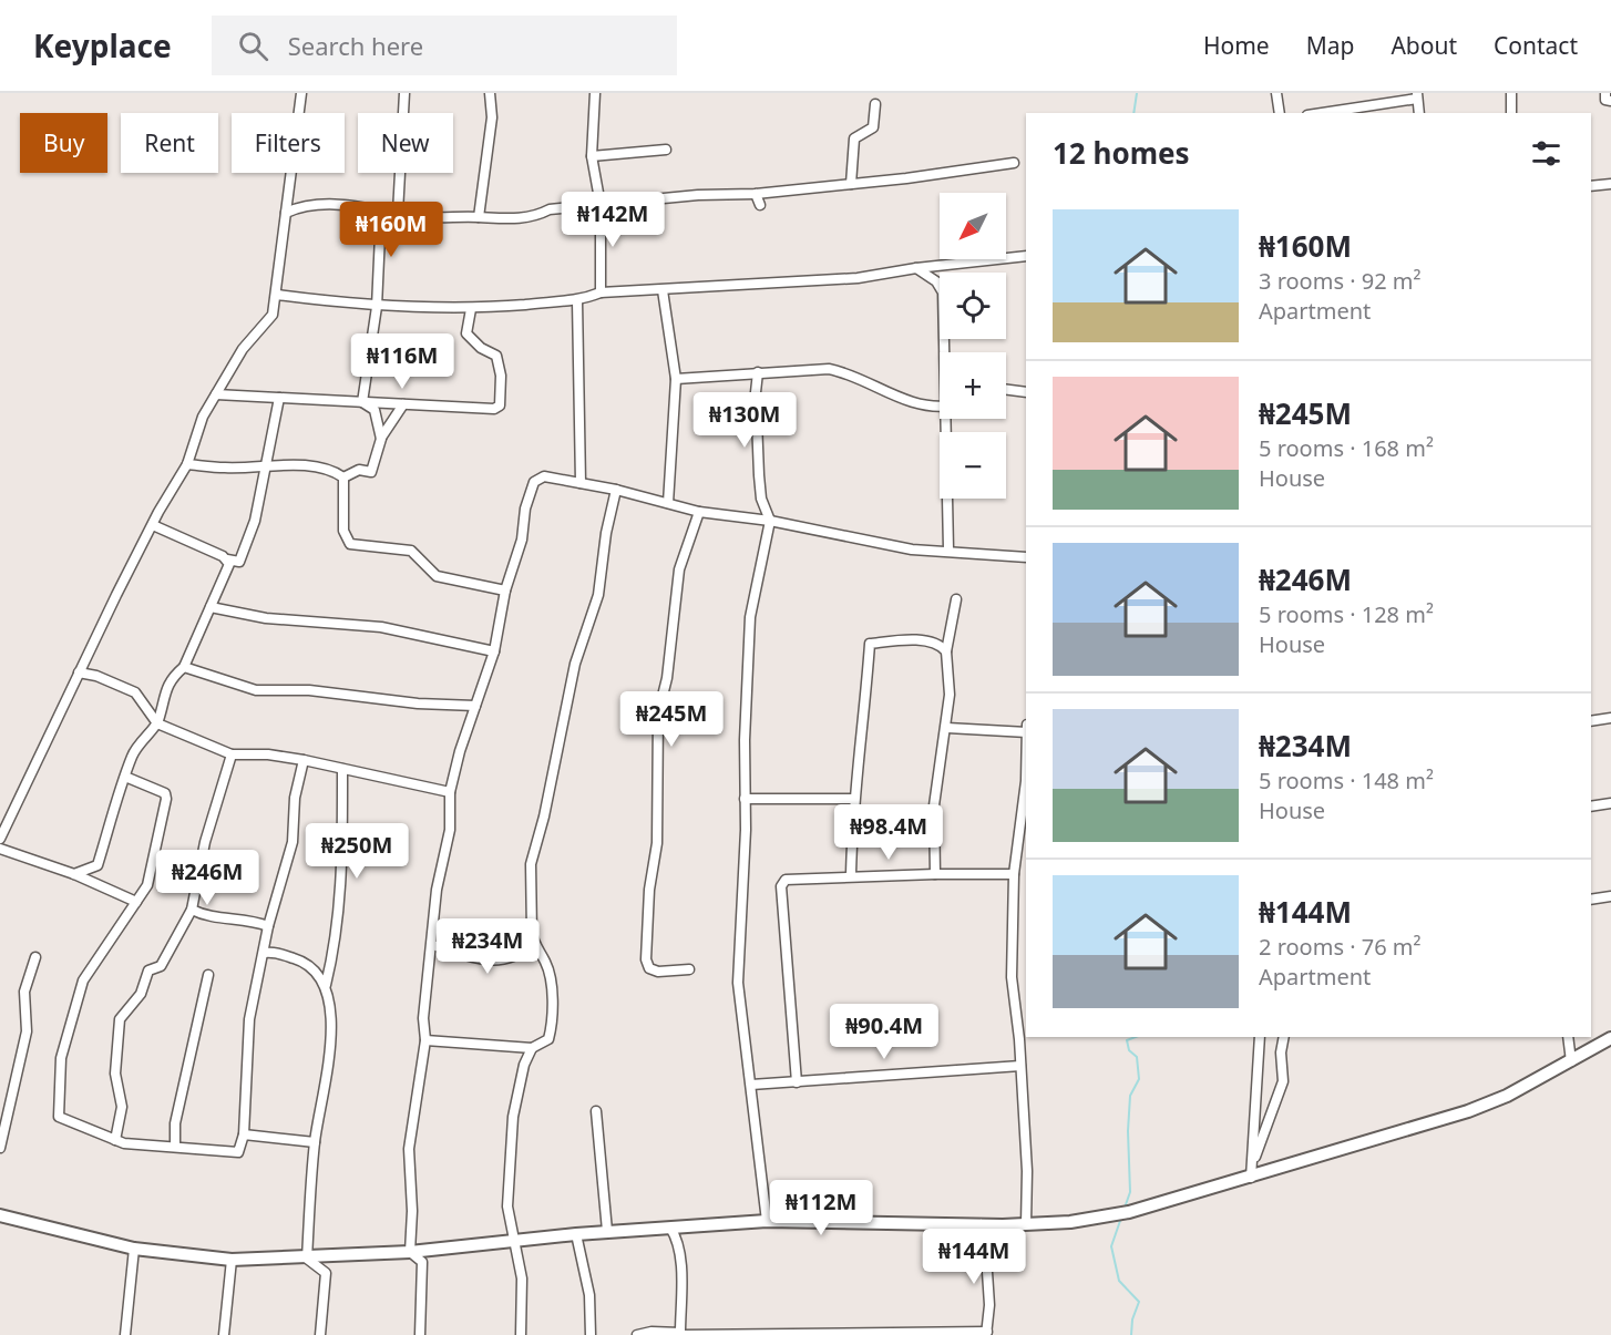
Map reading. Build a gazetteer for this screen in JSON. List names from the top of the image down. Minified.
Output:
{"north":"bottom left","page":{"header":"Keyplace","search":"Search here","nav":["Home","Map","About","Contact"],"chip":["Buy","Rent","Filters","New"],"heading":"12 homes","price":["₦142M","₦160M","₦116M","₦130M","₦245M","₦98.4M","₦250M","₦246M","₦234M","₦90.4M","₦112M","₦144M"],"map_buttons":["+","−"],"list":[{"name":"₦160M","note":"3 rooms · 92 m² · Apartment"},{"name":"₦245M","note":"5 rooms · 168 m² · House"},{"name":"₦246M","note":"5 rooms · 128 m² · House"},{"name":"₦234M","note":"5 rooms · 148 m² · House"},{"name":"₦144M","note":"2 rooms · 76 m² · Apartment"}]}}
